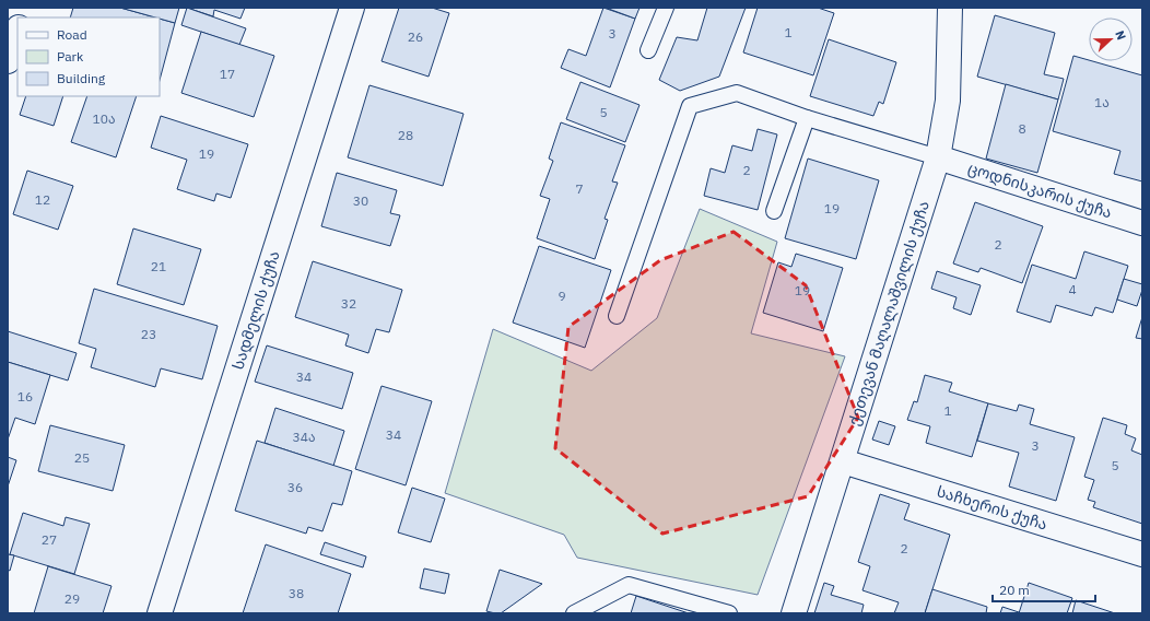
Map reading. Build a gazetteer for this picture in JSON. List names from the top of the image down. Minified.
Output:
{"streets":{"street":["ცოდნისკარის ქუჩა","სადმელის ქუჩა","ქეთევან მაღალაშვილის ქუჩა","საჩხერის ქუჩა"]},"crossings":[["ცოდნისკარის ქუჩა","ქეთევან მაღალაშვილის ქუჩა"],["ქეთევან მაღალაშვილის ქუჩა","საჩხერის ქუჩა"]],"house_numbers":["1","3","26","17","1ა","5","10ა","8","28","19","2","7","12","30","19","2","21","4","19","9","32","23","34","16","1","34","34ა","3","25","5","36","27","2","38","29"],"legend":["Road","Park","Building"],"scale_bar":"20 m","north":"right"}
